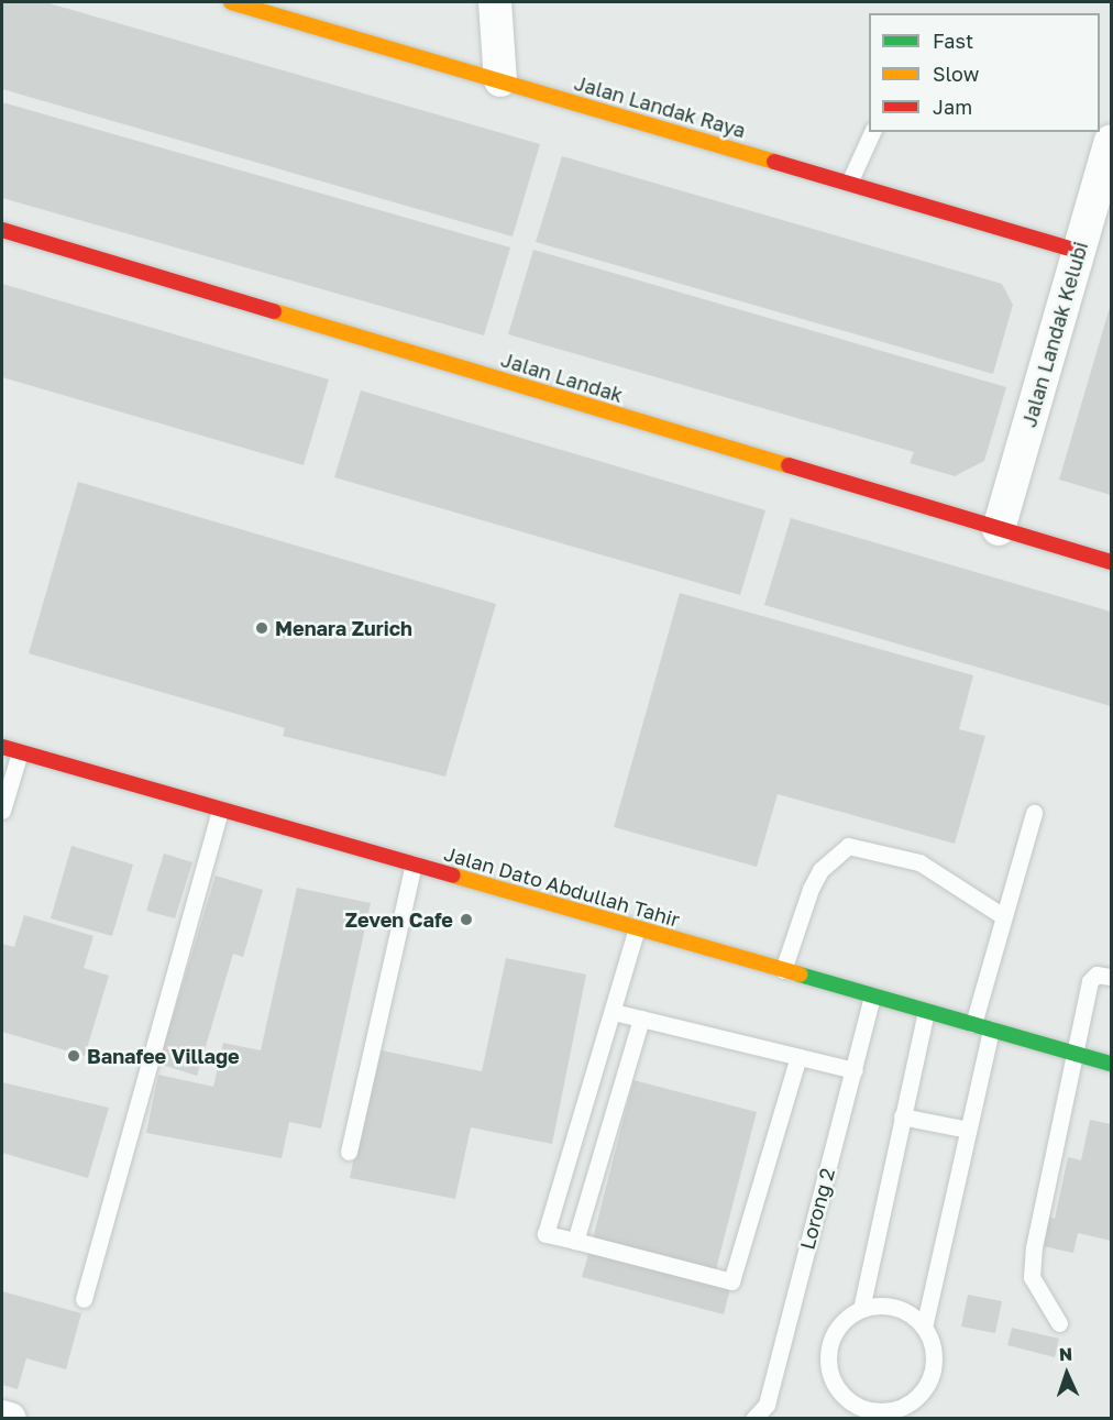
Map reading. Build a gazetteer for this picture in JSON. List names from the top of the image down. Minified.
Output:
{"streets":{"street":["Jalan Landak Raya","Jalan Landak Kelubi","Jalan Landak","Jalan Dato Abdullah Tahir"],"lane":["Lorong 2"]},"crossings":[["Jalan Landak Raya","Jalan Landak Kelubi"],["Jalan Landak Kelubi","Jalan Landak"],["Jalan Dato Abdullah Tahir","Lorong 2"]],"places":["Menara Zurich","Zeven Cafe","Banafee Village"],"legend":["Fast","Slow","Jam"],"north":"top"}
